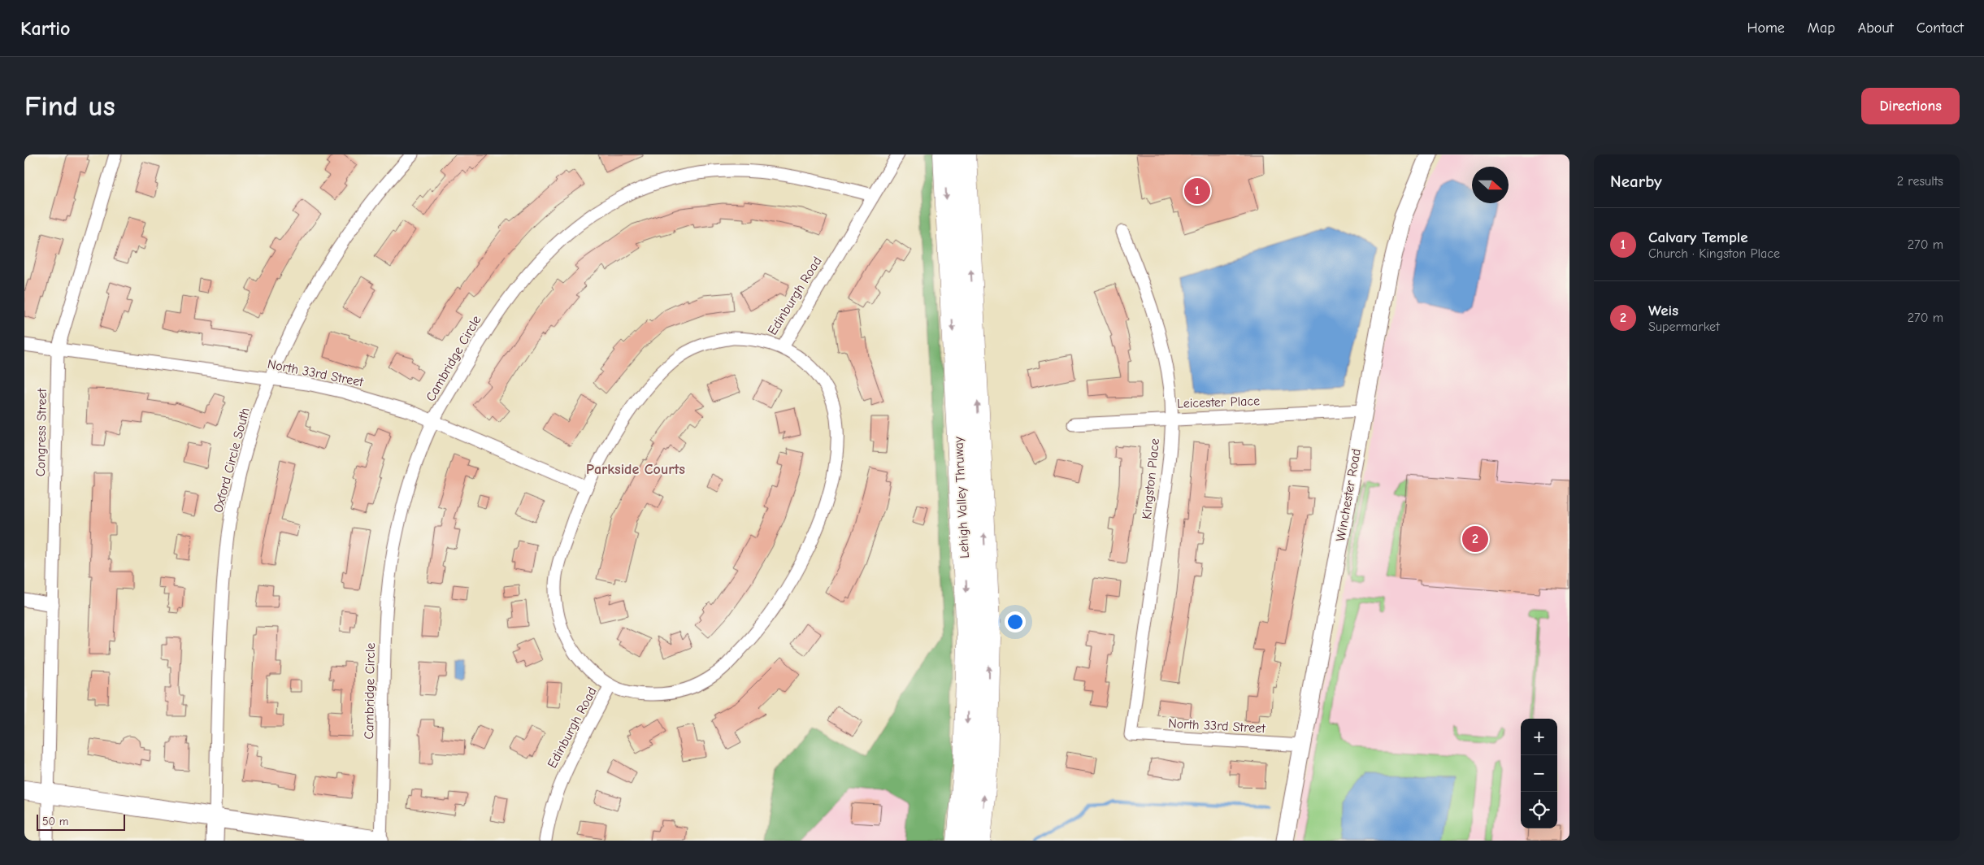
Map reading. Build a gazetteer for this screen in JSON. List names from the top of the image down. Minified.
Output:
{"streets":{"highway":["Lehigh Valley Thruway"],"street":["Edinburgh Road","Cambridge Circle","North 33rd Street","Leicester Place","Congress Street","Oxford Circle South","Kingston Place","Winchester Road"]},"crossings":[["Edinburgh Road","Cambridge Circle"],["Edinburgh Road","North 33rd Street"],["Cambridge Circle","North 33rd Street"],["North 33rd Street","Congress Street"],["North 33rd Street","Oxford Circle South"],["North 33rd Street","Kingston Place"],["North 33rd Street","Winchester Road"],["Leicester Place","Kingston Place"],["Leicester Place","Winchester Road"]],"districts":["Parkside Courts"],"scale_bar":"50 m","north":"right","page":{"header":"Kartio","nav":["Home","Map","About","Contact"],"buttons":"Directions","title":"Find us","heading":["Nearby","2 results"],"pins":["1","2"],"list":[{"mark":"1","name":"Calvary Temple","note":"Church · Kingston Place","value":"270 m"},{"mark":"2","name":"Weis","note":"Supermarket","value":"270 m"}],"map_buttons":["+","−"],"scale":"50 m"}}
